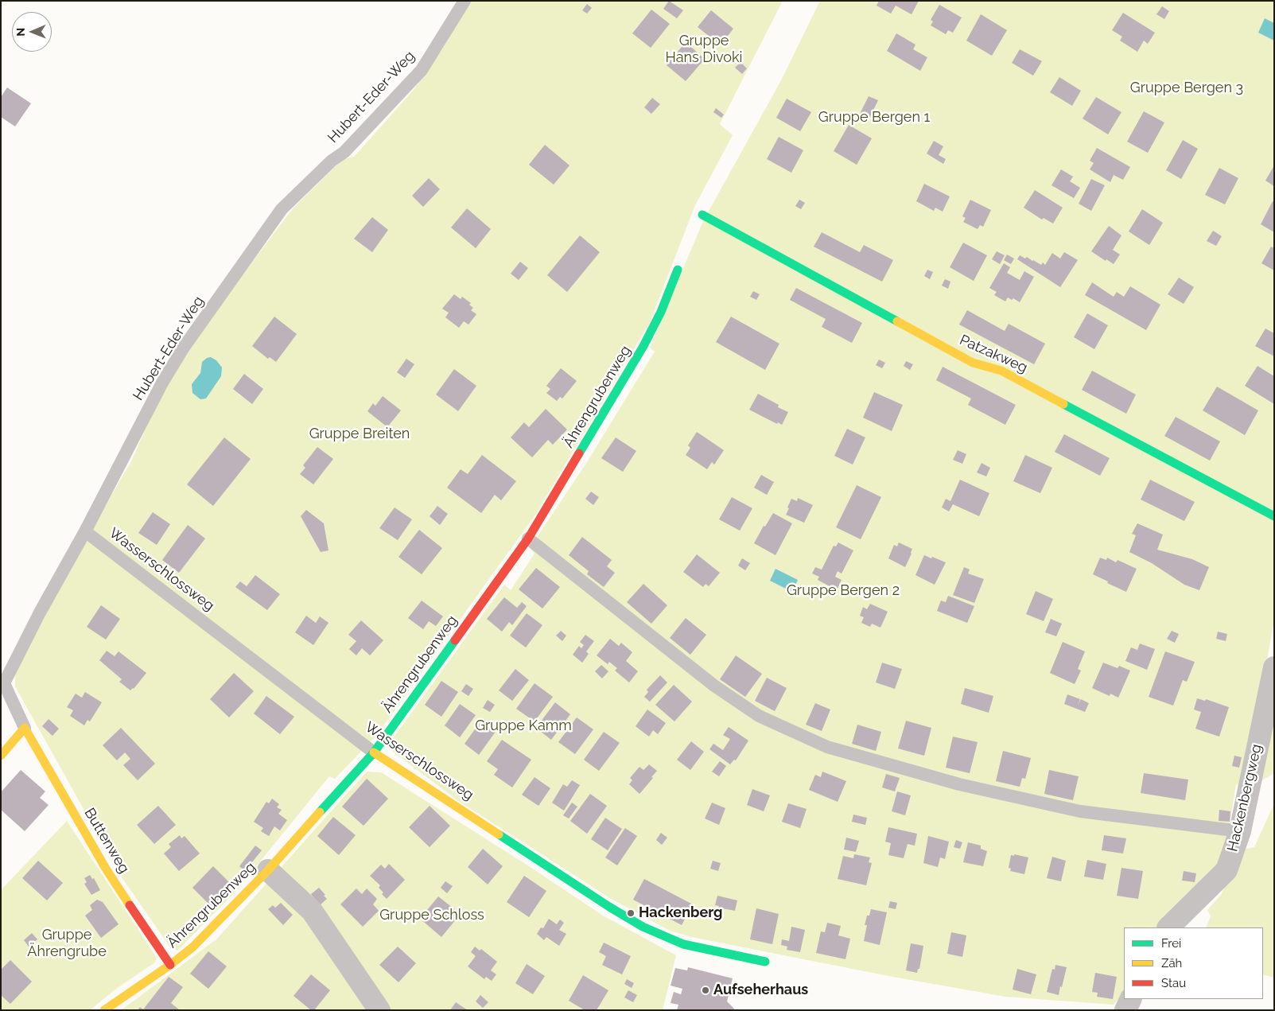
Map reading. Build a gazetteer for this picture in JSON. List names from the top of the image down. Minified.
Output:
{"streets":{"street":["Patzakweg","Ährengrubenweg","Wasserschlossweg","Hackenbergweg","Buttenweg"],"lane":["Hubert-Eder-Weg"]},"crossings":[["Hubert-Eder-Weg","Wasserschlossweg"],["Hubert-Eder-Weg","Buttenweg"],["Ährengrubenweg","Wasserschlossweg"],["Ährengrubenweg","Buttenweg"]],"parks":["Gruppe Hans Divoki","Gruppe Bergen 3","Gruppe Bergen 1","Gruppe Breiten","Gruppe Bergen 2","Gruppe Kamm","Gruppe Schloss","Gruppe Ährengrube"],"places":["Hackenberg","Aufseherhaus"],"legend":["Frei","Zäh","Stau"],"north":"left"}
